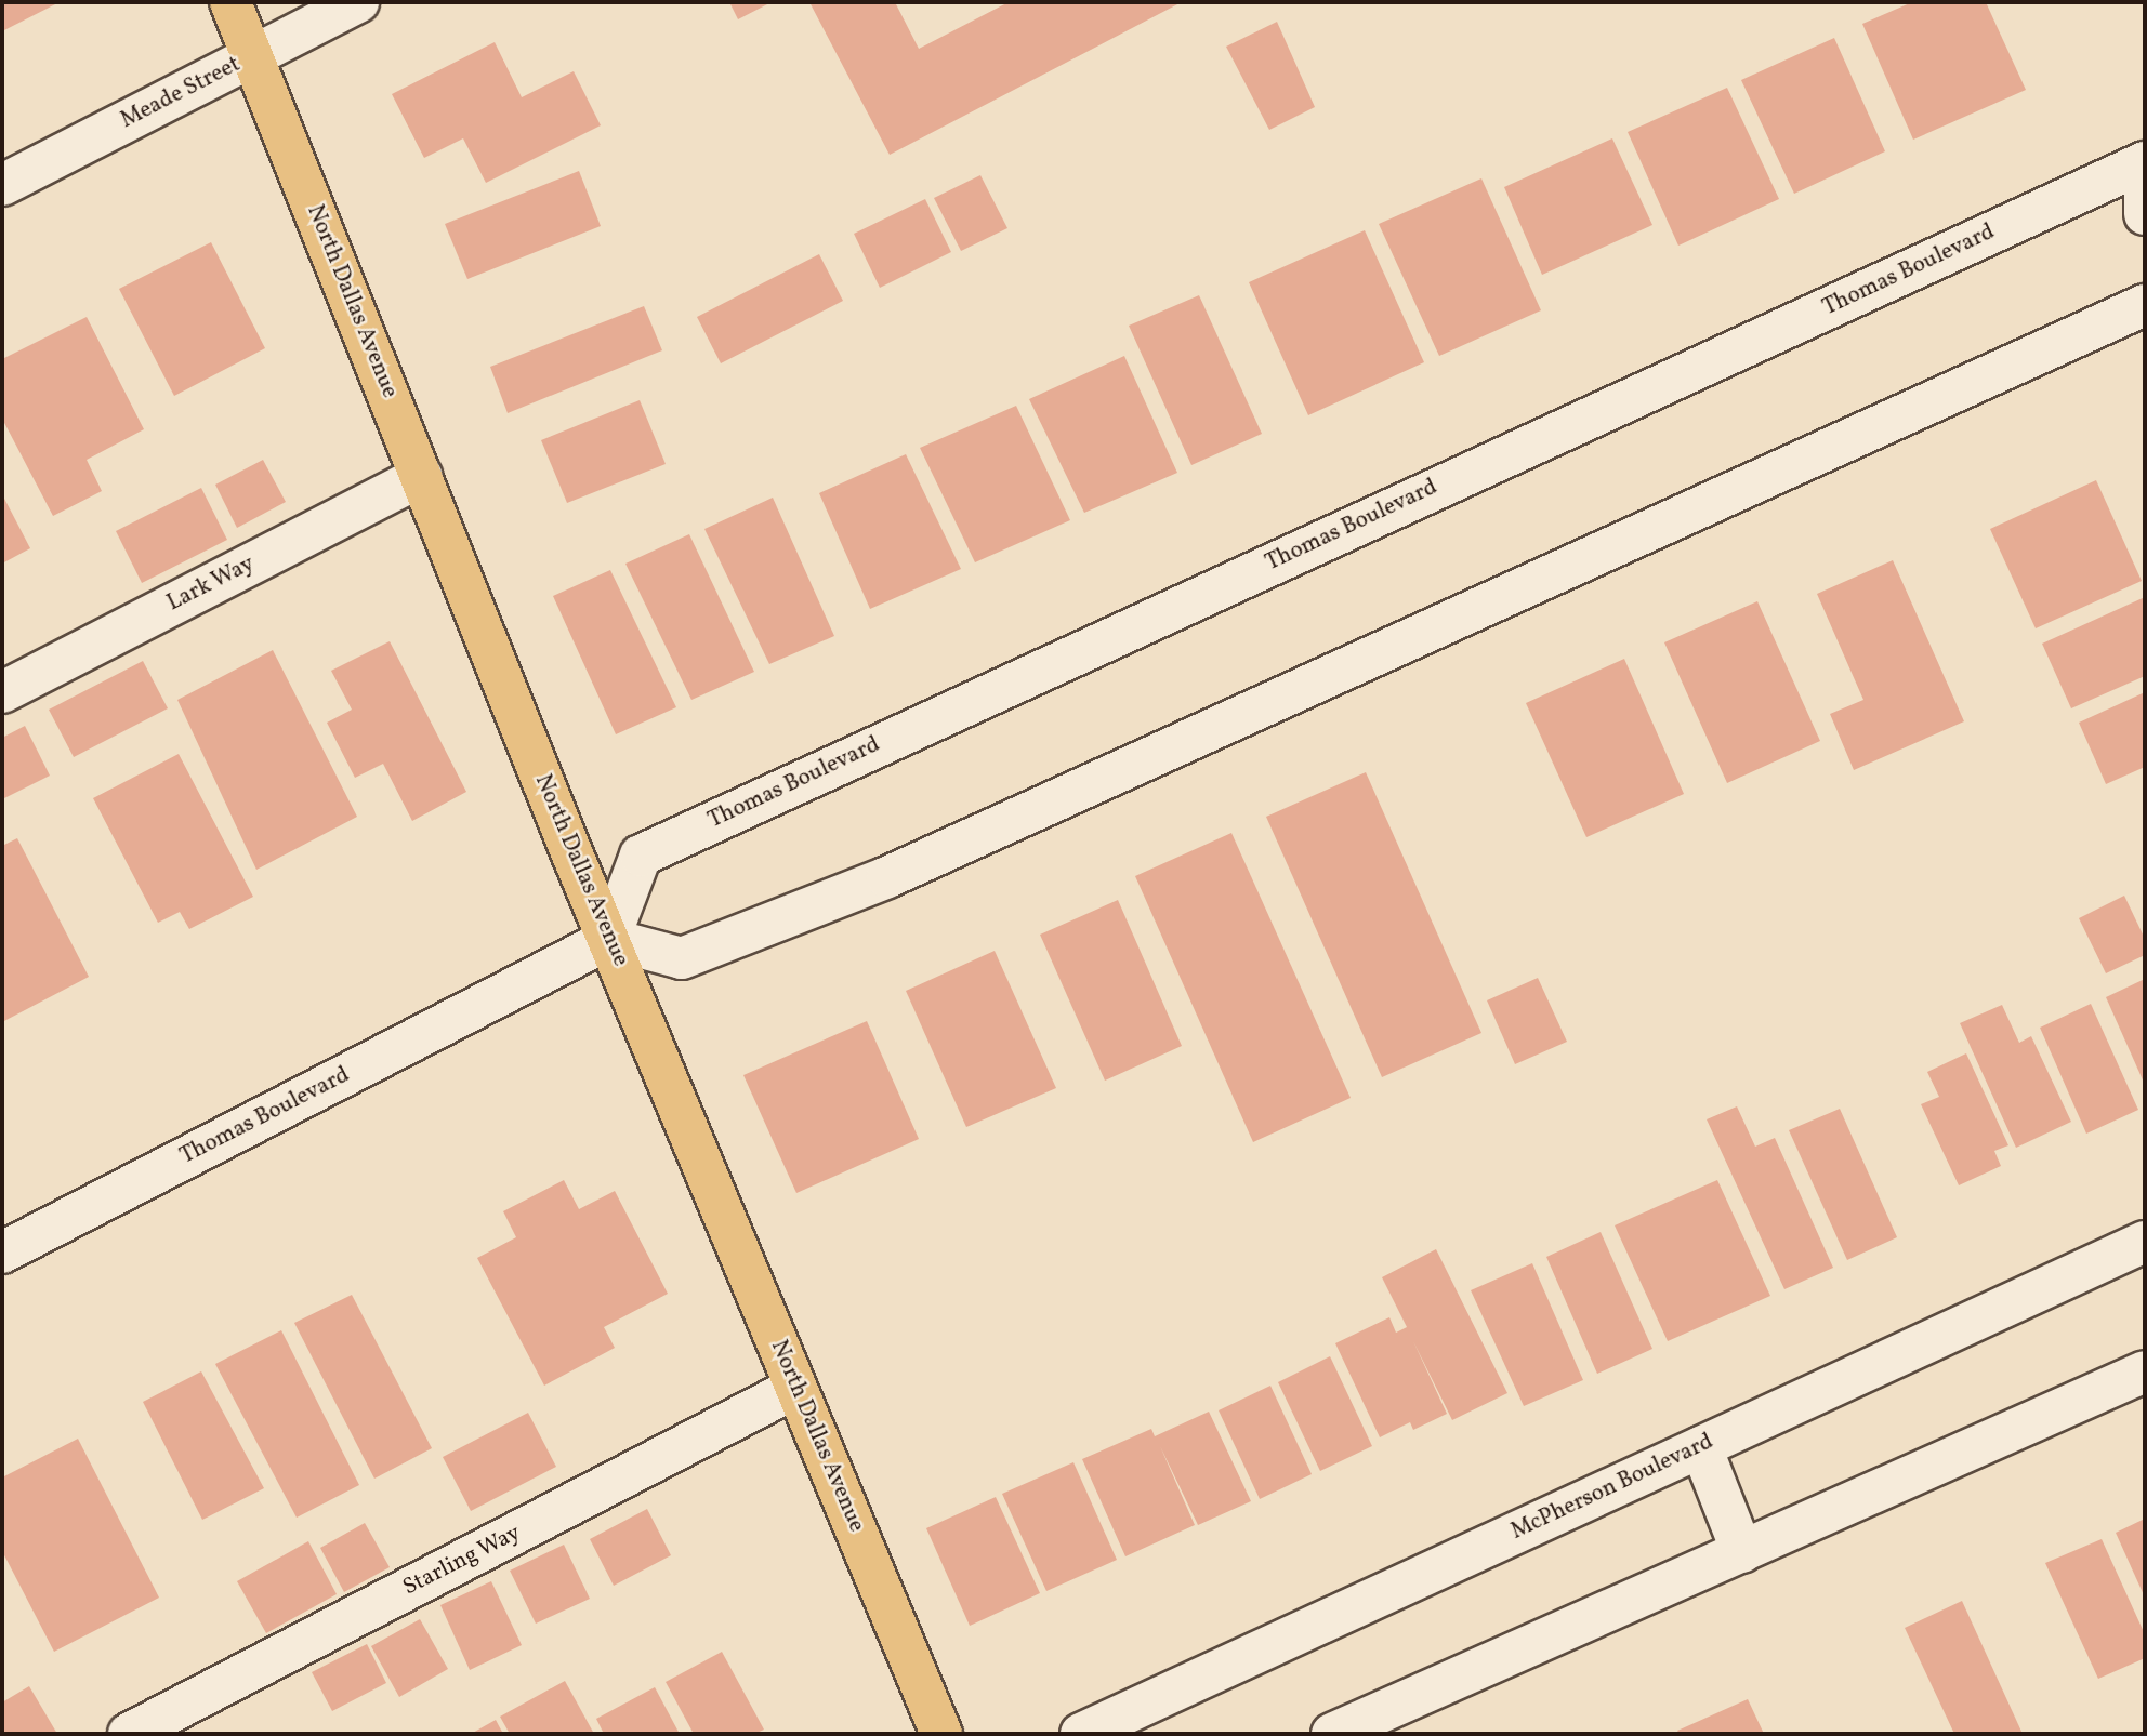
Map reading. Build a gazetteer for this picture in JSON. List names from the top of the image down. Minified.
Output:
{"streets":{"main road":["North Dallas Avenue"],"street":["Meade Street","Thomas Boulevard","Lark Way","McPherson Boulevard","Starling Way"]},"crossings":[["Meade Street","North Dallas Avenue"],["Thomas Boulevard","North Dallas Avenue"],["North Dallas Avenue","Lark Way"],["North Dallas Avenue","Starling Way"]]}
